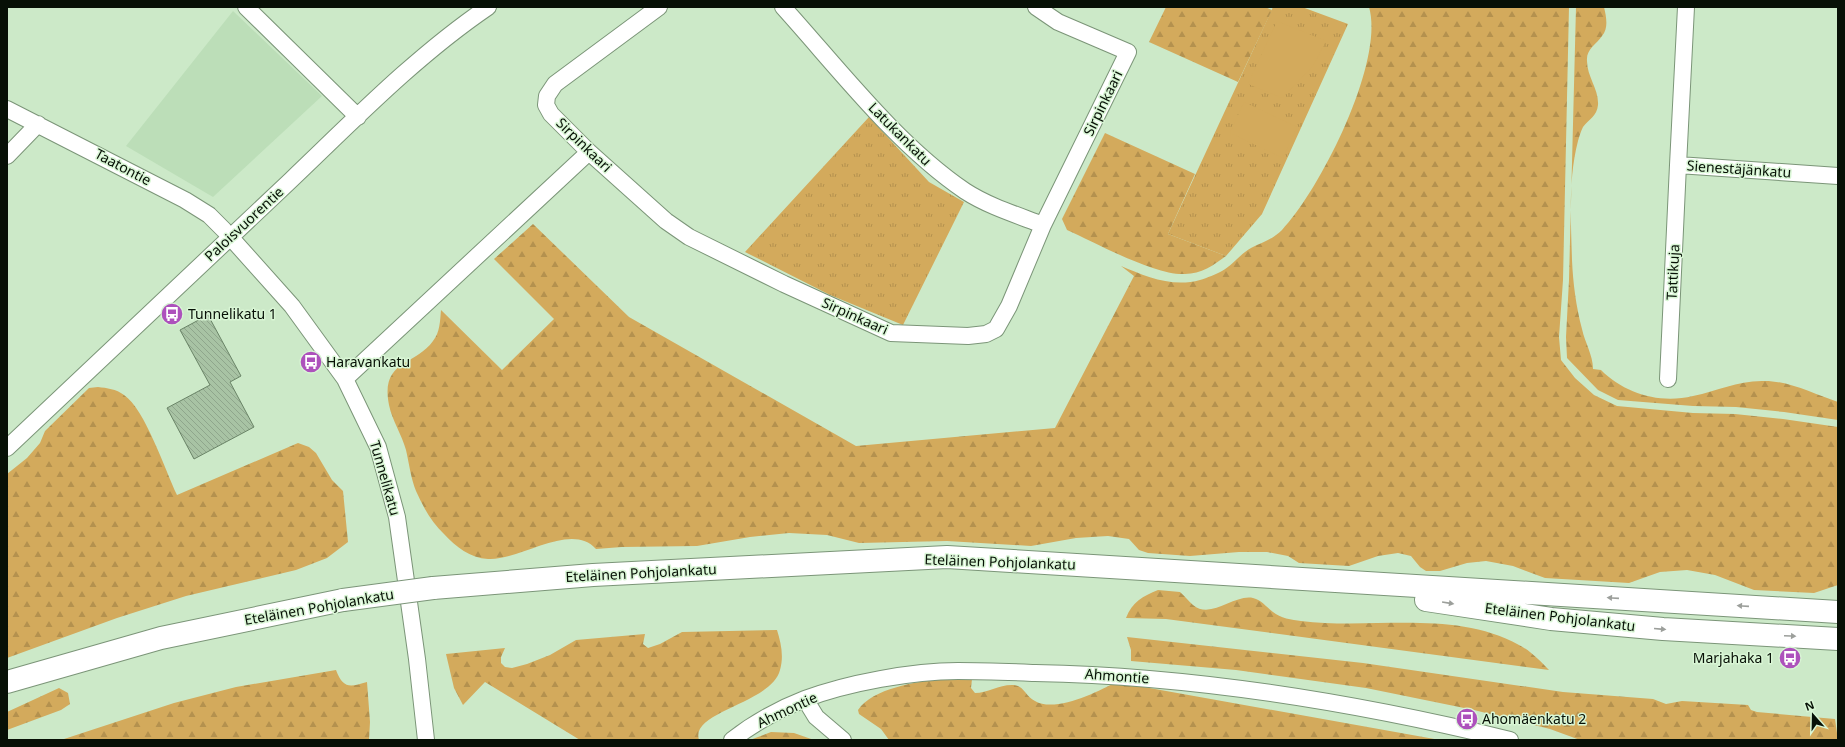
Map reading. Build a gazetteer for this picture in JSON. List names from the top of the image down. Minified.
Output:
{"streets":{"main road":["Eteläinen Pohjolankatu"],"street":["Sirpinkaari","Latukankatu","Taatontie","Sienestäjänkatu","Paloisvuorentie","Tattikuja","Tunnelikatu","Ahmontie"]},"crossings":[["Sirpinkaari","Latukankatu"],["Taatontie","Paloisvuorentie"],["Taatontie","Tunnelikatu"],["Sienestäjänkatu","Tattikuja"],["Paloisvuorentie","Tunnelikatu"]],"places":{"bus stop":["Tunnelikatu 1","Haravankatu","Marjahaka 1","Ahomäenkatu 2"]},"north":"top"}
